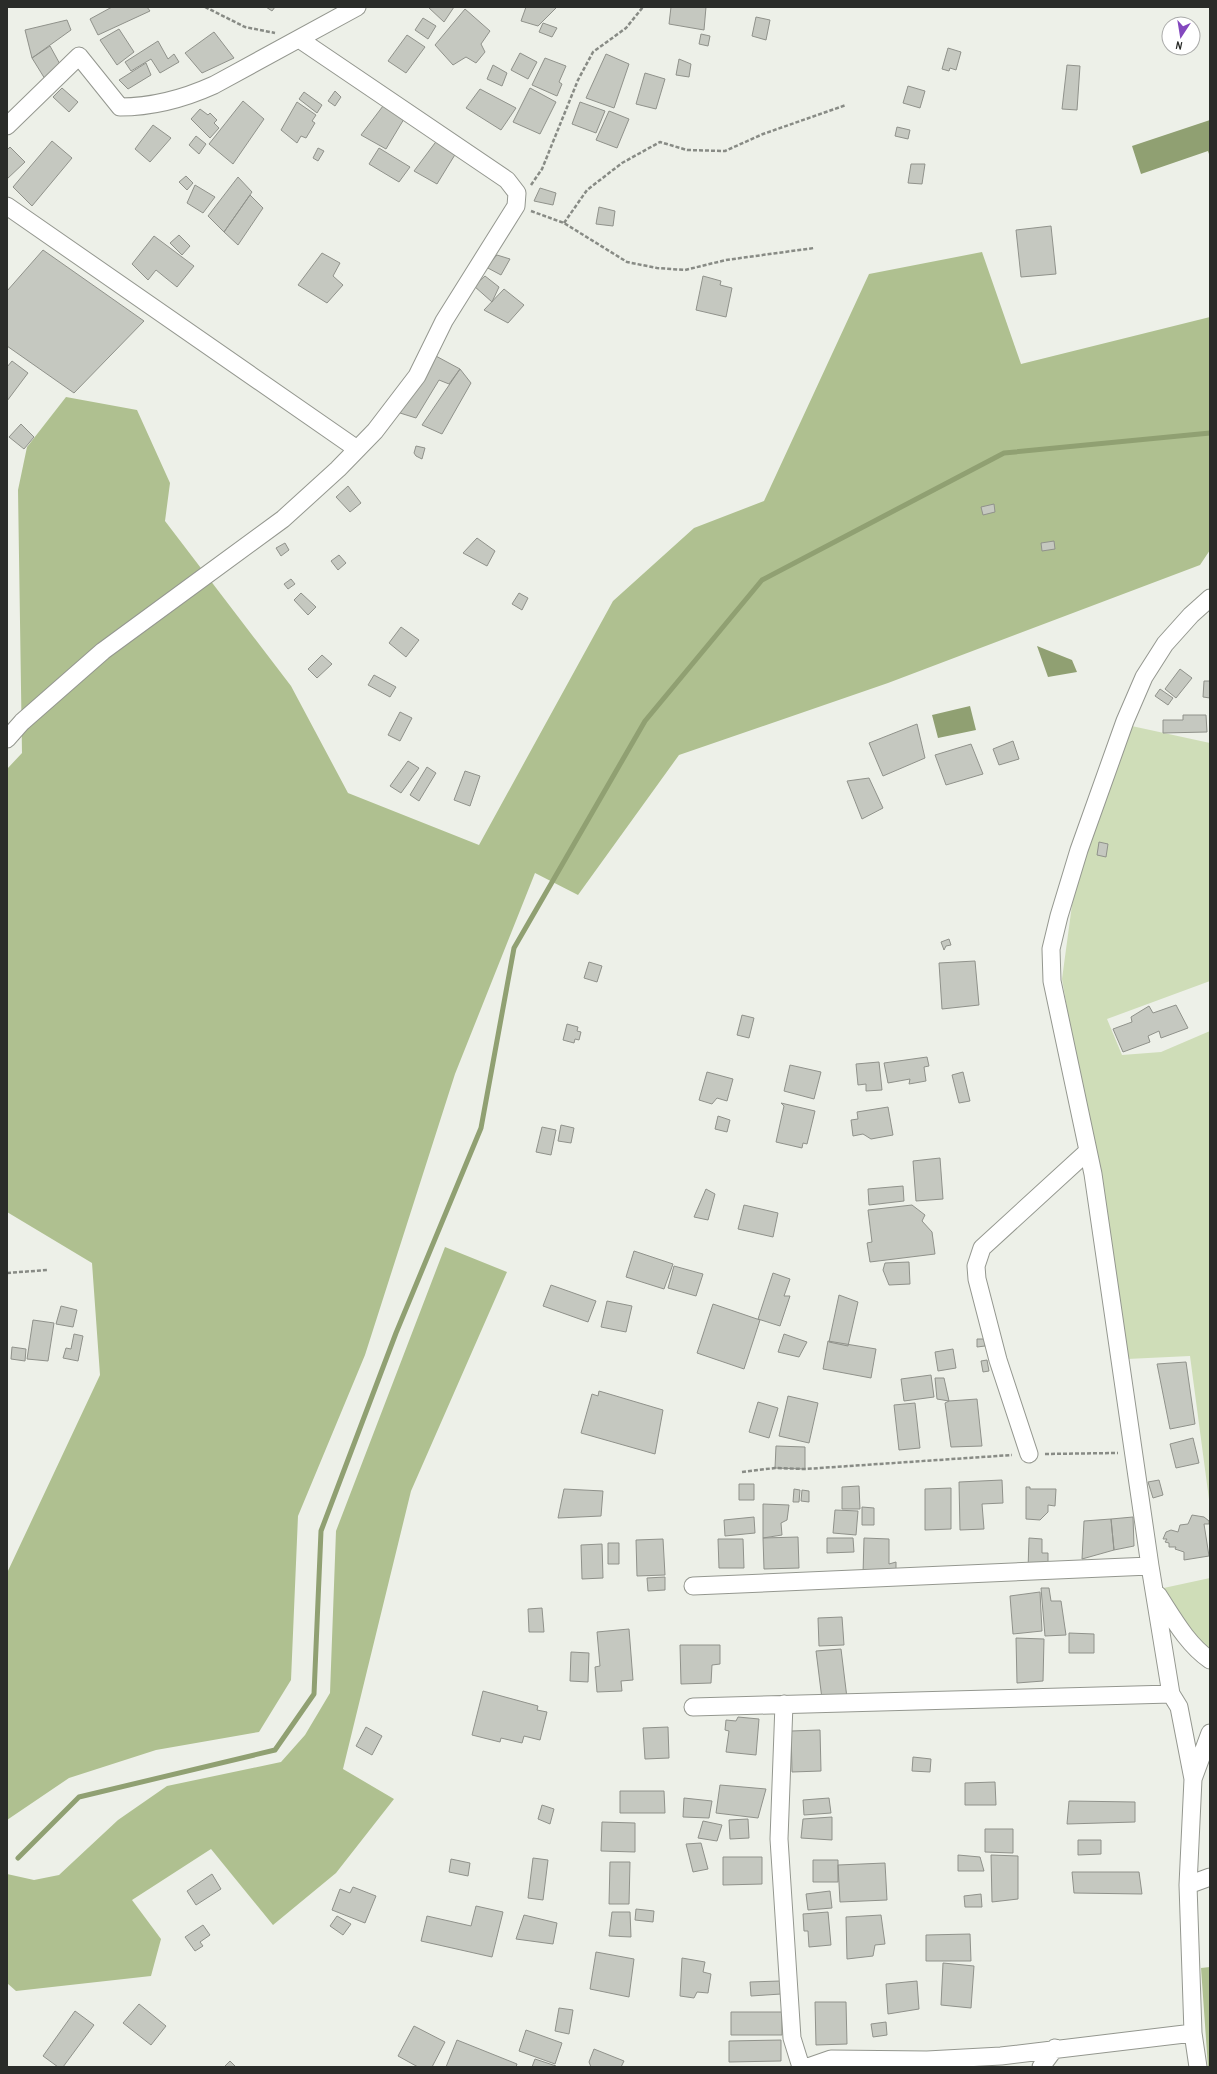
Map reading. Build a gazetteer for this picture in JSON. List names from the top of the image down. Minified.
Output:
{"north":"bottom"}
